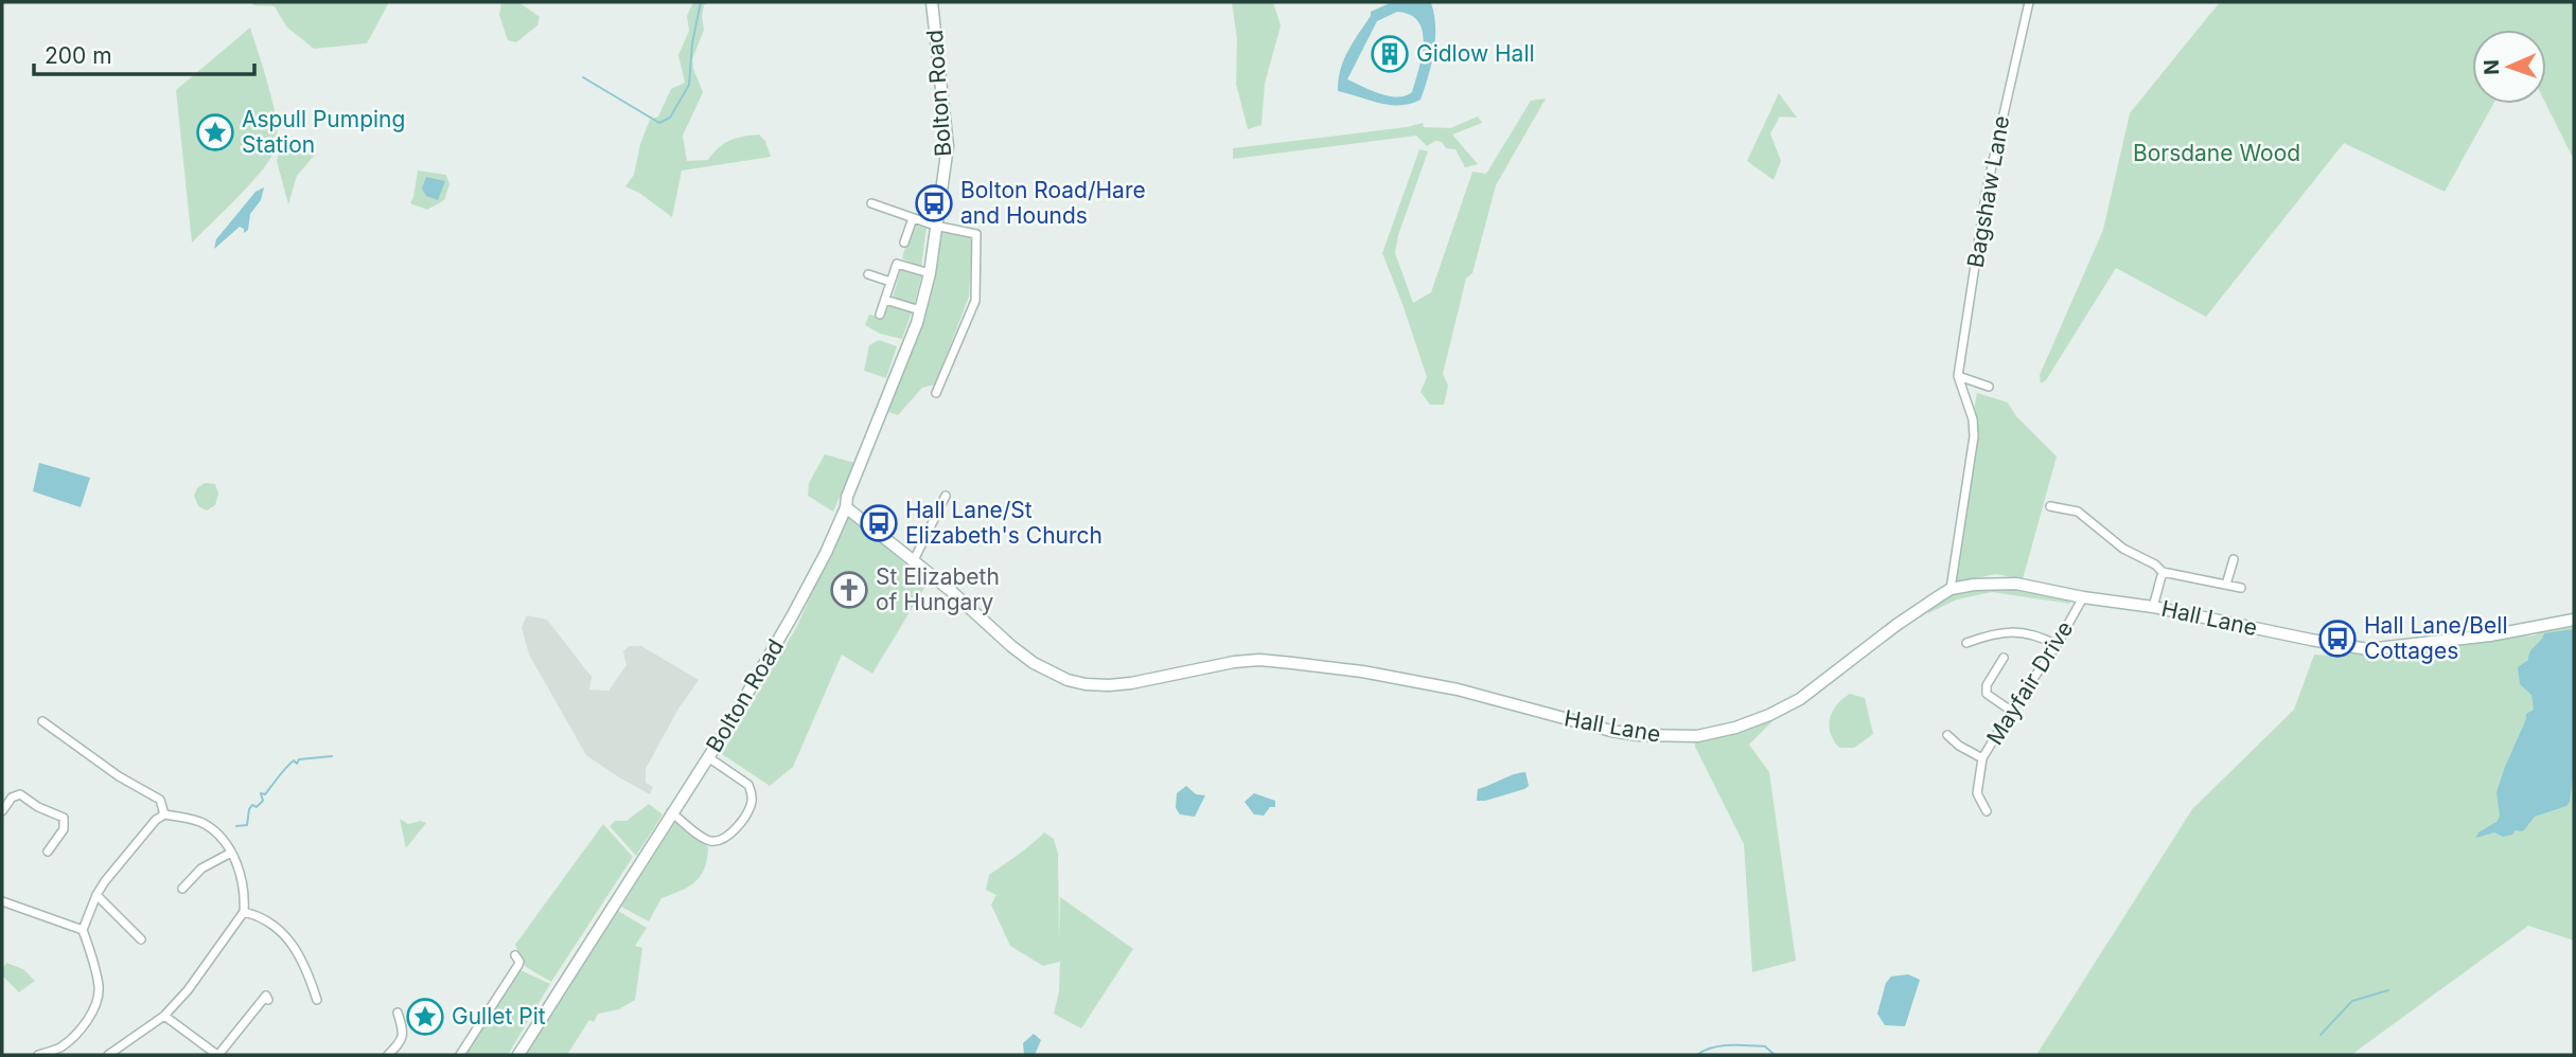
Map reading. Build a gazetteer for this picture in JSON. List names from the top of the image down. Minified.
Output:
{"streets":{"street":["Bolton Road","Bagshaw Lane","Hall Lane","Mayfair Drive"]},"crossings":[["Bolton Road","Hall Lane"],["Hall Lane","Mayfair Drive"]],"parks":["Borsdane Wood"],"places":{"building":["Gidlow Hall"],"place":["Aspull Pumping Station","Gullet Pit"],"bus stop":["Bolton Road/Hare and Hounds","Hall Lane/St Elizabeth's Church","Hall Lane/Bell Cottages"],"church":["St Elizabeth of Hungary"]},"scale_bar":"200 m","north":"left"}
